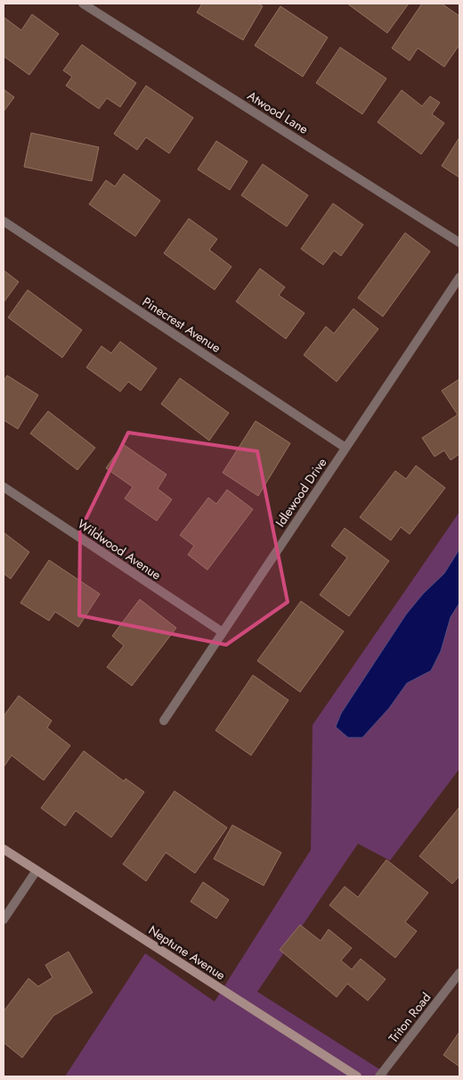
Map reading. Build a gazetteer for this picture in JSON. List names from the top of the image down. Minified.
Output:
{"streets":{"street":["Atwood Lane","Pinecrest Avenue","Idlewood Drive","Wildwood Avenue","Neptune Avenue","Triton Road"]},"crossings":[["Pinecrest Avenue","Idlewood Drive"],["Idlewood Drive","Wildwood Avenue"]]}
